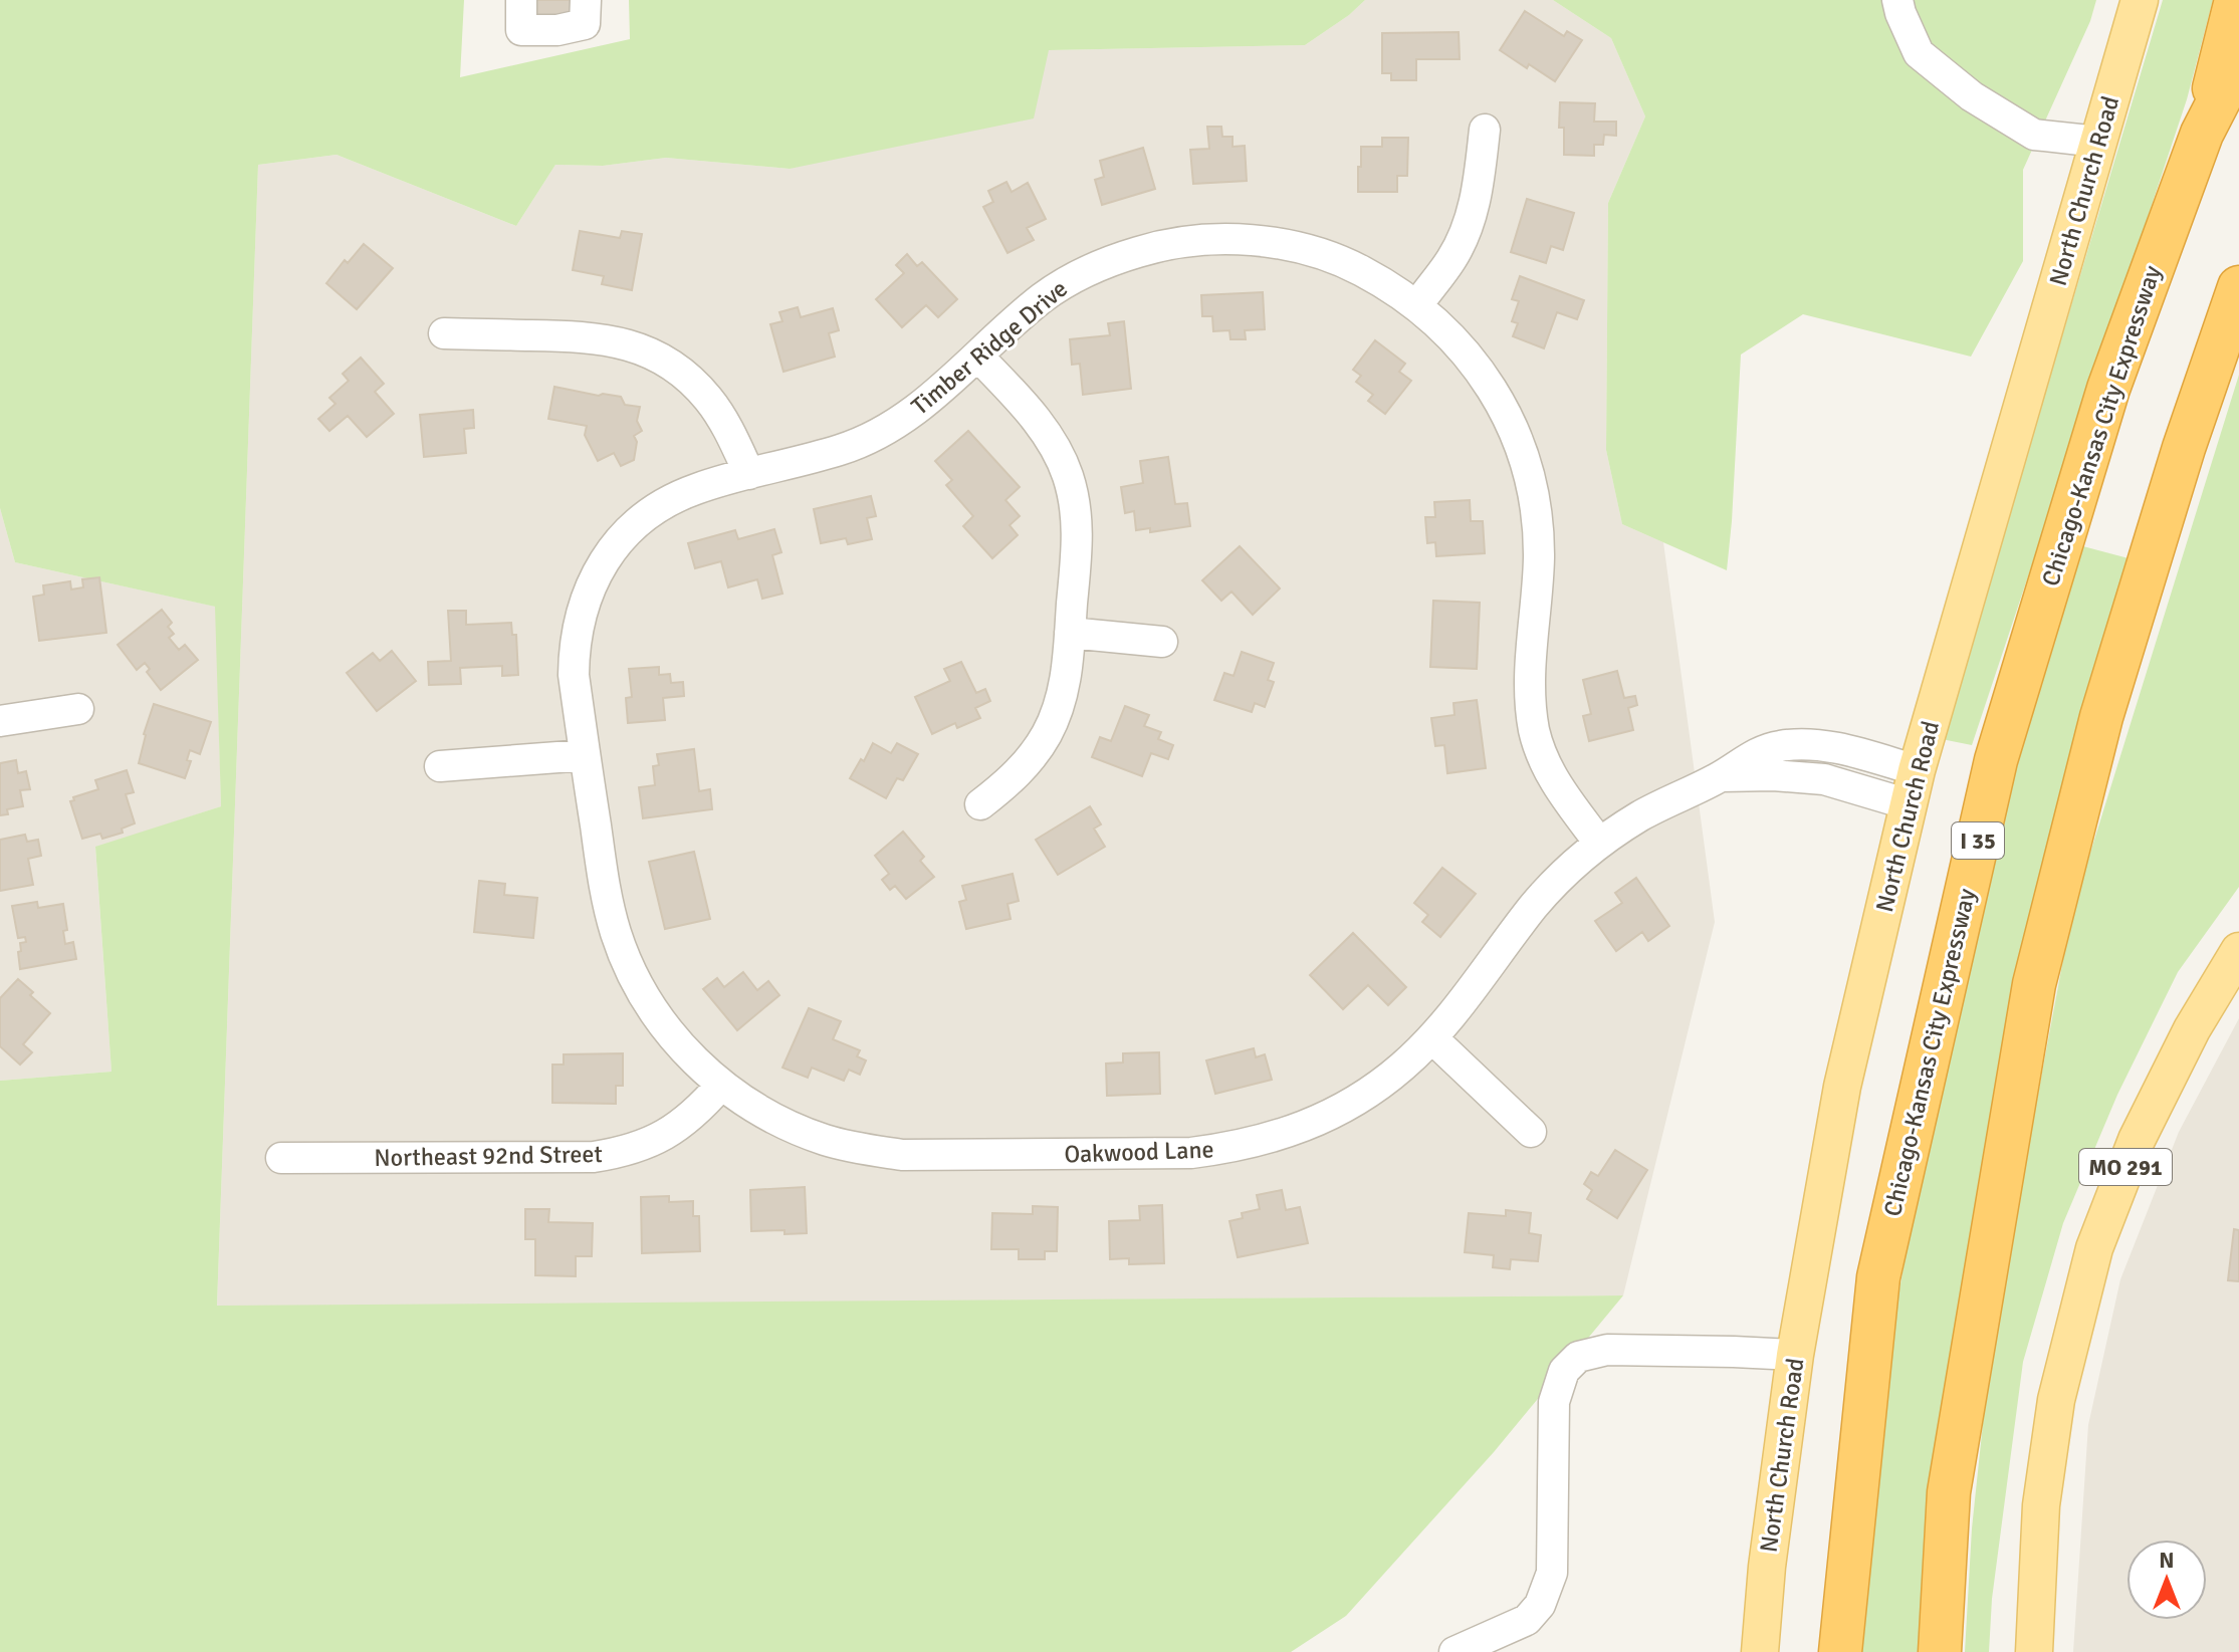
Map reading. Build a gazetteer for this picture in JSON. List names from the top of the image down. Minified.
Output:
{"streets":{"highway":["Chicago-Kansas City Expressway","I 35"],"main road":["North Church Road","MO 291"],"street":["Timber Ridge Drive","Oakwood Lane","Northeast 92nd Street"]},"crossings":[["North Church Road","Oakwood Lane"],["Timber Ridge Drive","Oakwood Lane"],["Timber Ridge Drive","Northeast 92nd Street"],["Oakwood Lane","Northeast 92nd Street"]],"north":"top"}
